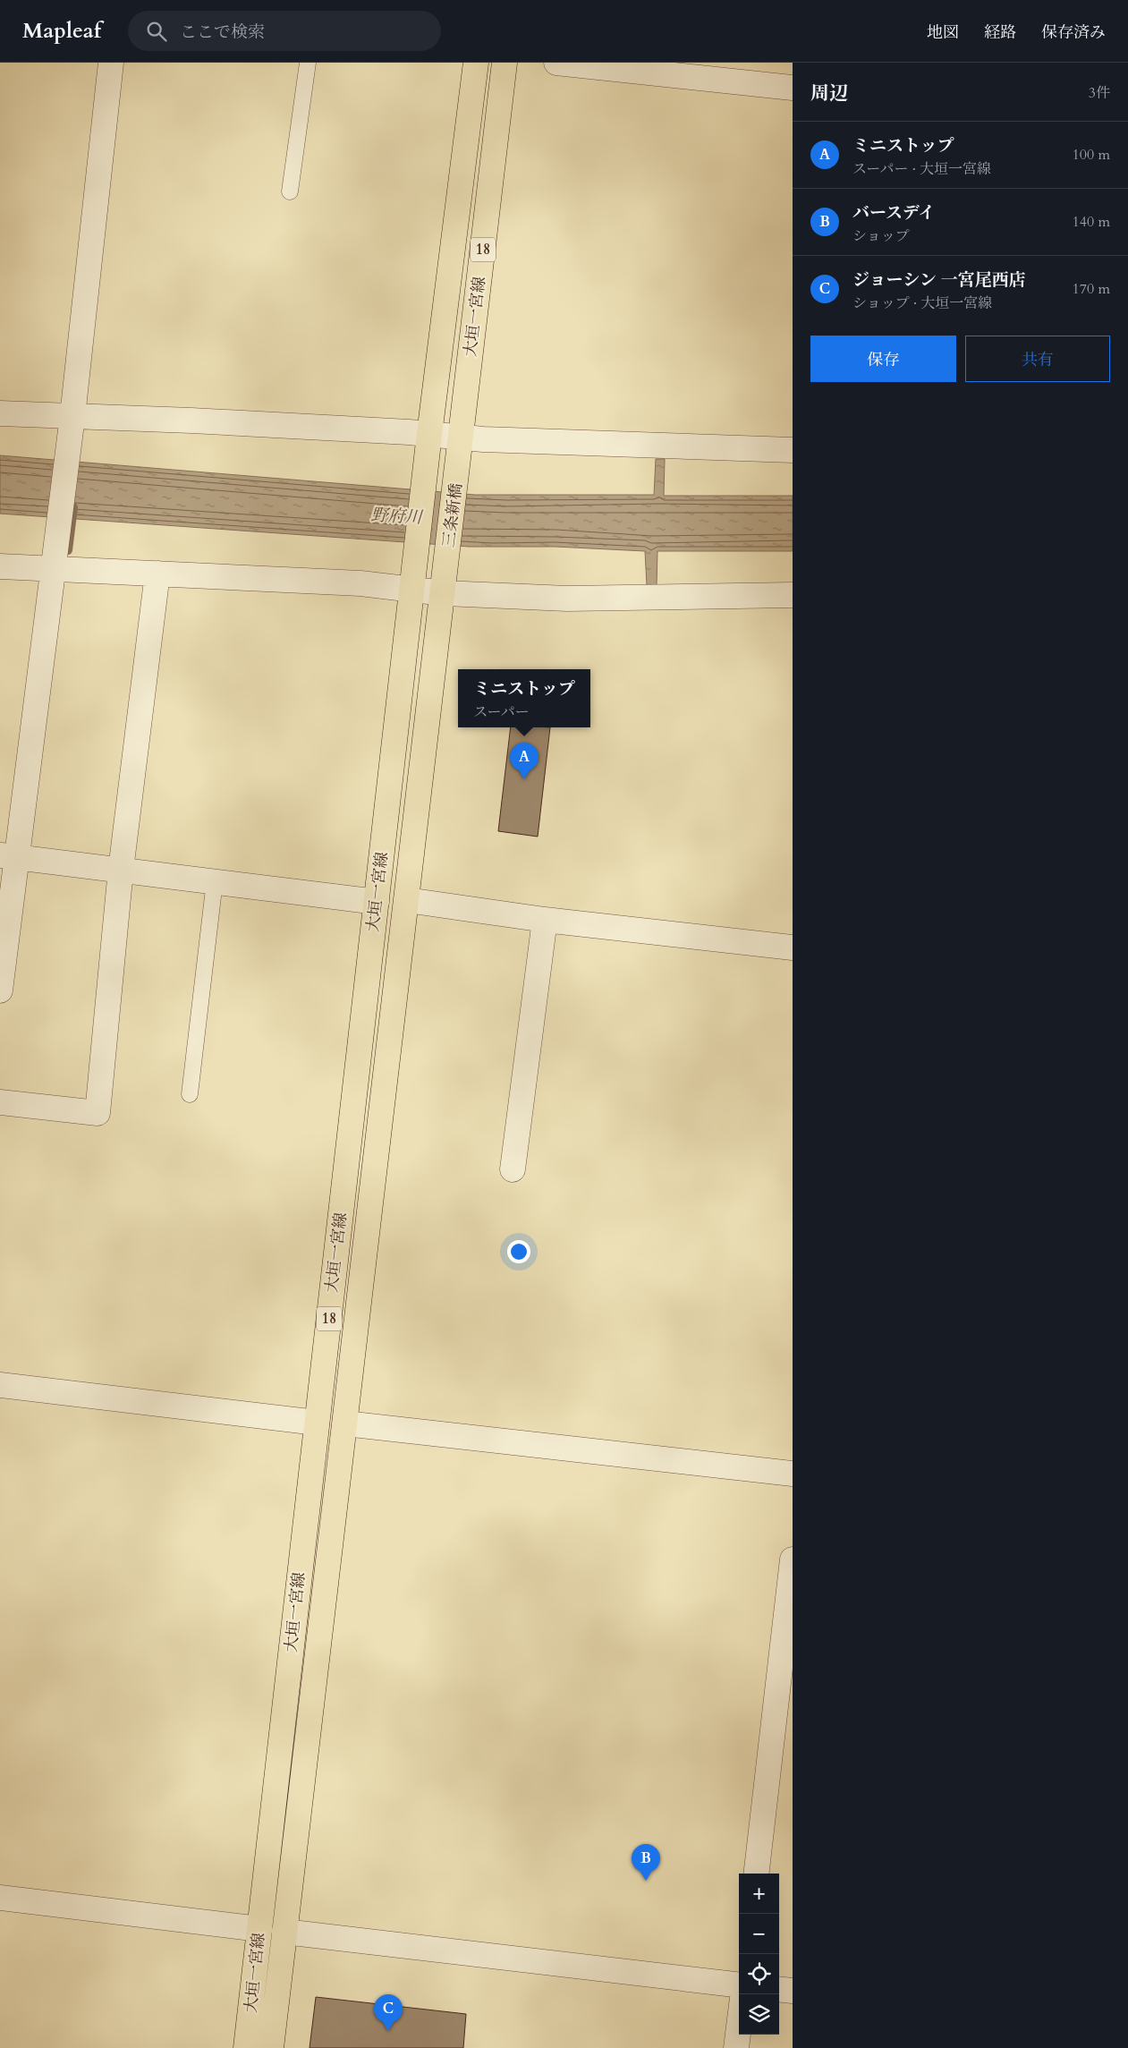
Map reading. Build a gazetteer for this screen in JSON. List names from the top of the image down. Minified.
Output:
{"streets":{"main road":["18","大垣一宮線","三条新橋"]},"crossings":[["大垣一宮線","三条新橋"]],"water":["野府川"],"page":{"header":"Mapleaf","search":"ここで検索","nav":["地図","経路","保存済み"],"heading":["周辺","3件"],"list":[{"mark":"A","name":"ミニストップ","note":"スーパー · 大垣一宮線","value":"100 m"},{"mark":"B","name":"バースデイ","note":"ショップ","value":"140 m"},{"mark":"C","name":"ジョーシン 一宮尾西店","note":"ショップ · 大垣一宮線","value":"170 m"}],"buttons":["保存","共有"],"popup":["ミニストップ","スーパー"],"pins":["A","B","C"],"map_buttons":["+","−"]}}
